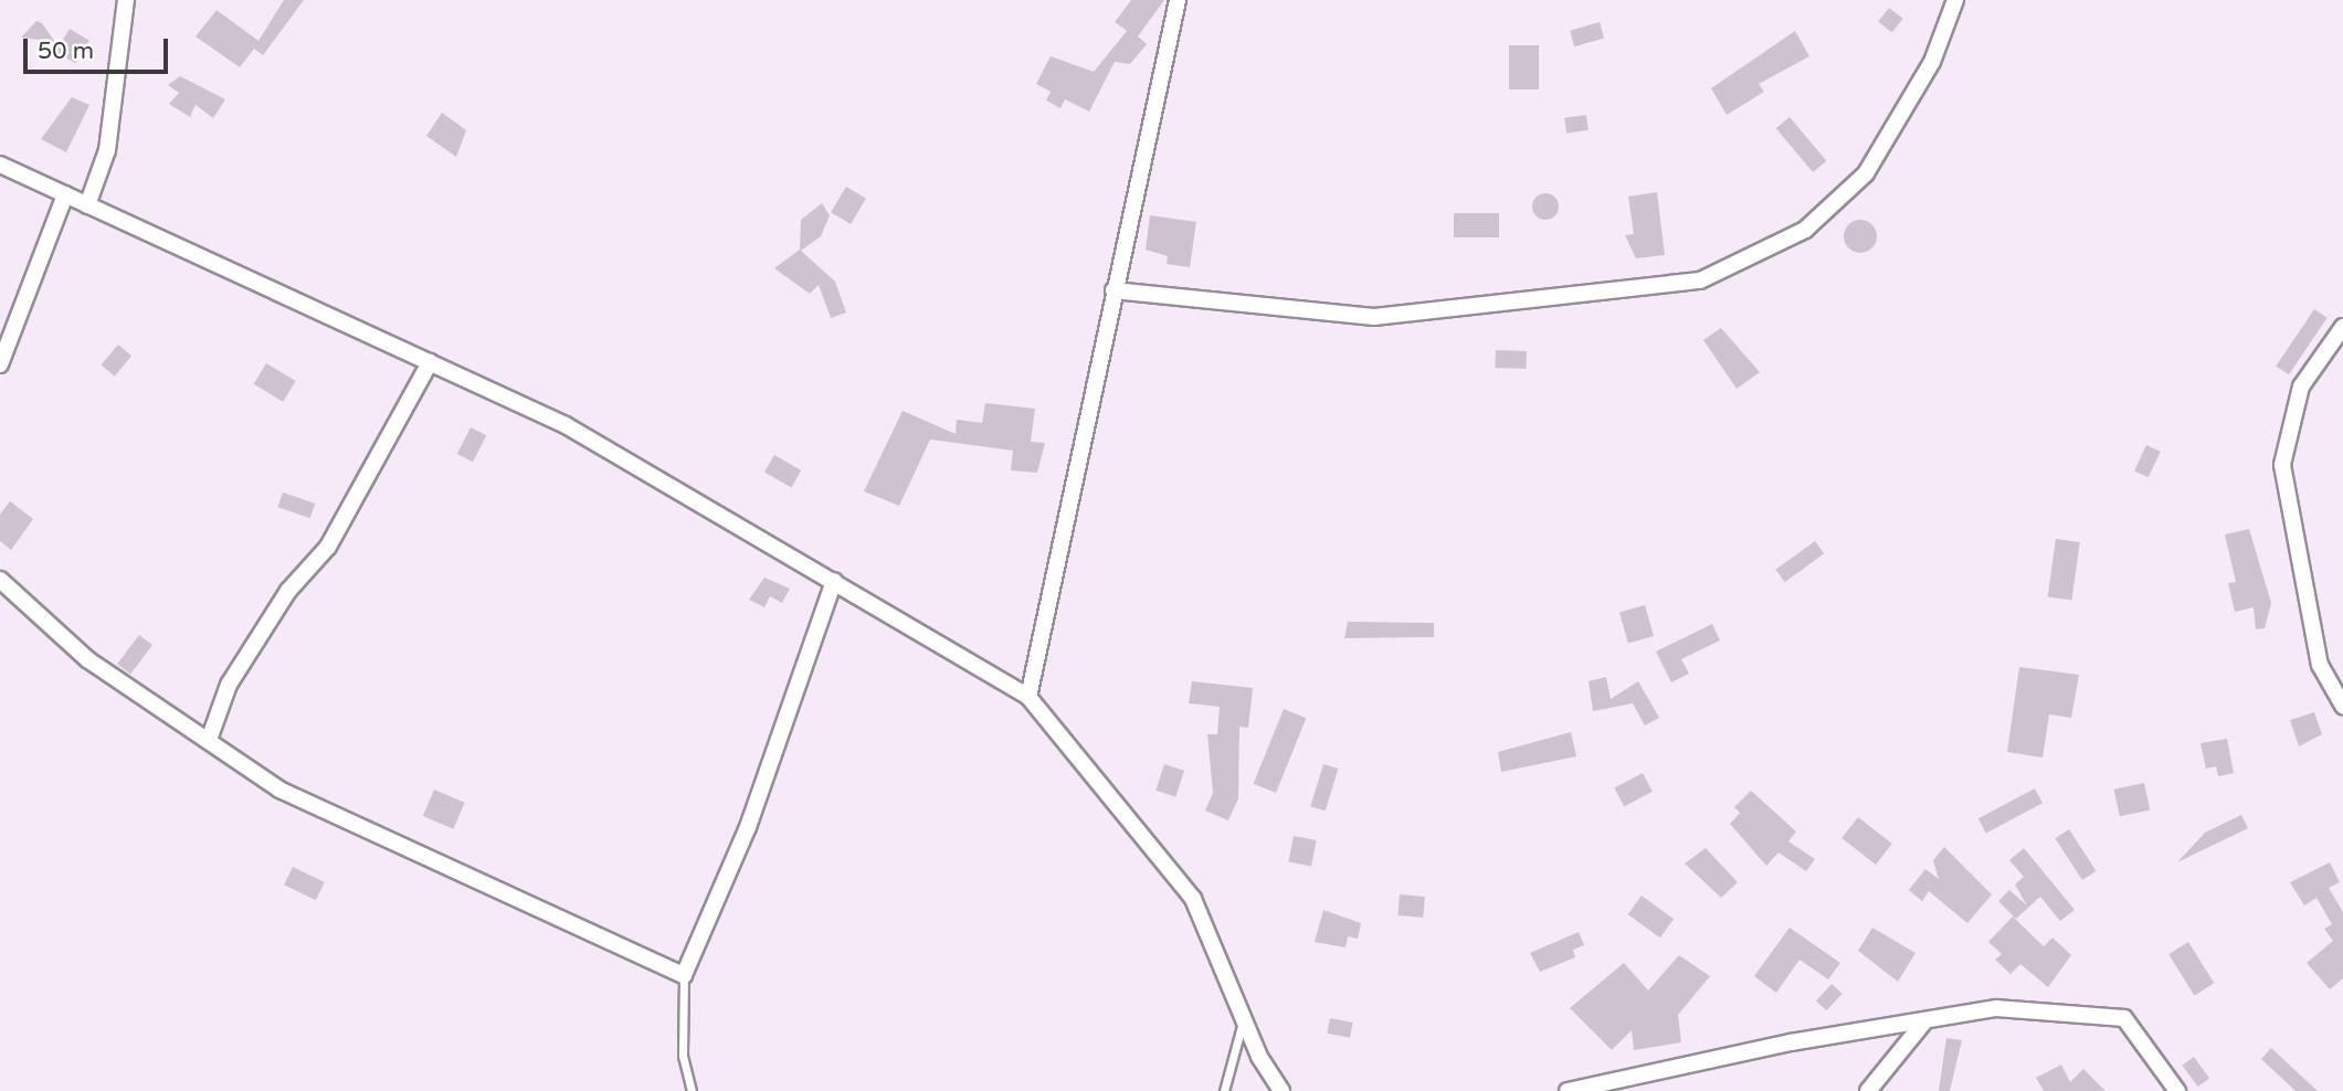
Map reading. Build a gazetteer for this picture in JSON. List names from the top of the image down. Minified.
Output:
{"scale_bar":"50 m"}
